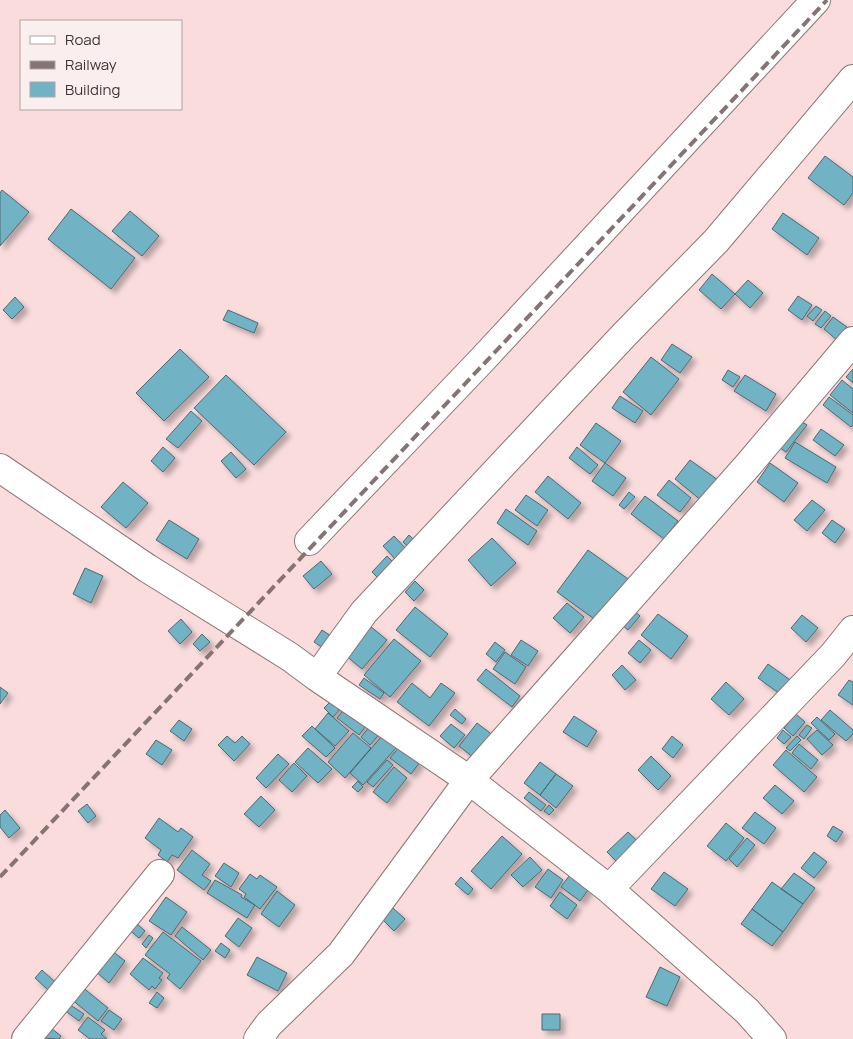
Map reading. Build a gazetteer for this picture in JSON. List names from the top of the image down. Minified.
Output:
{"legend":["Road","Railway","Building"]}
